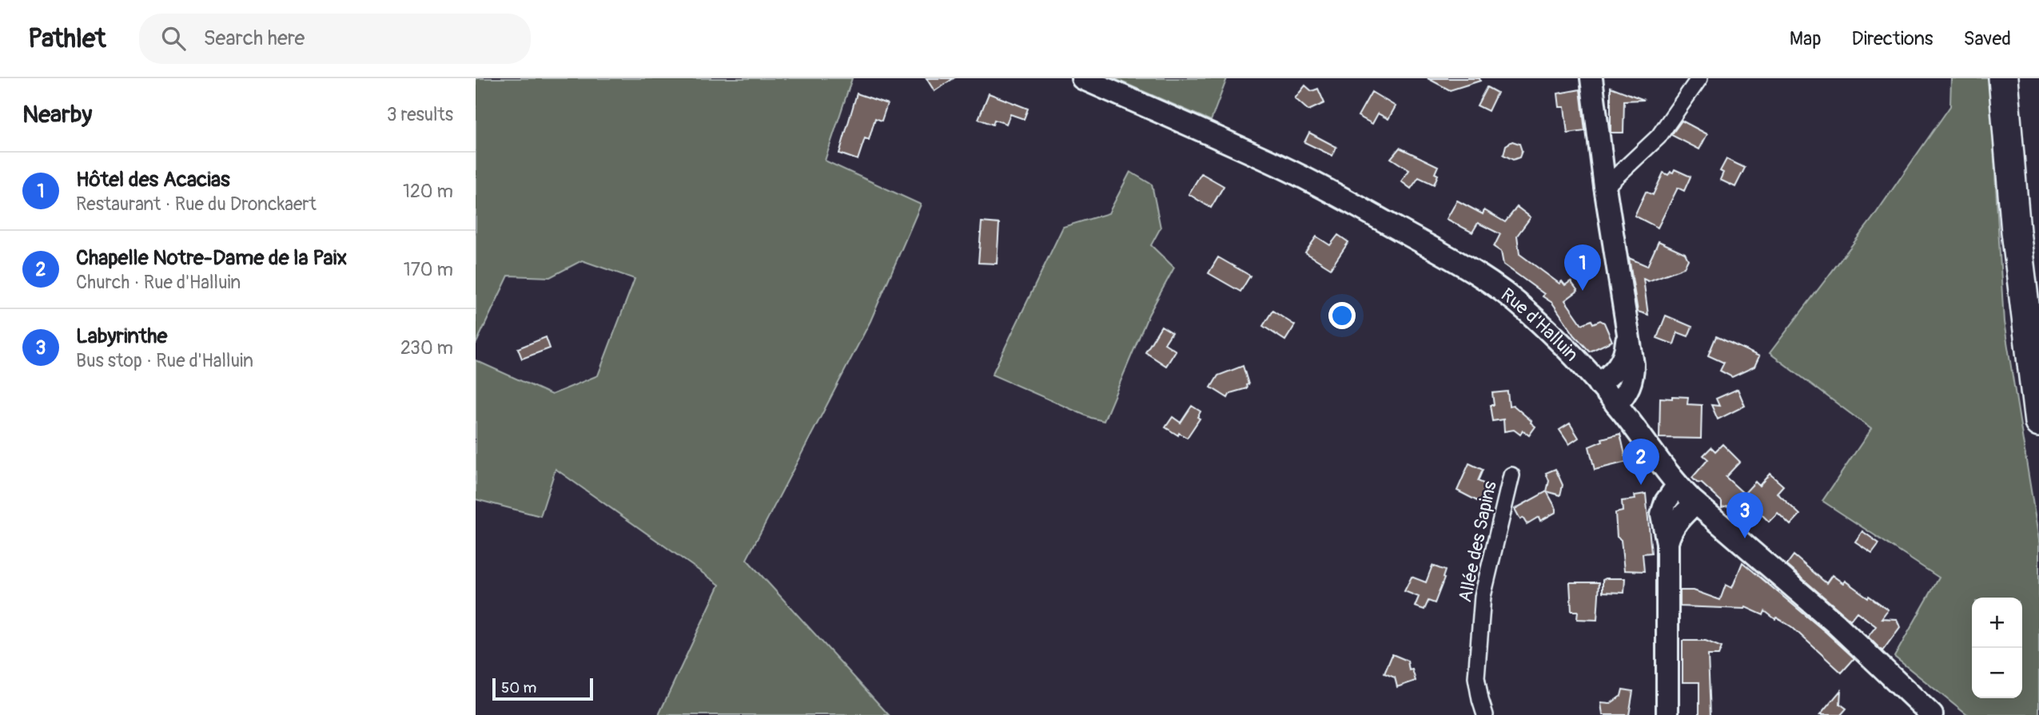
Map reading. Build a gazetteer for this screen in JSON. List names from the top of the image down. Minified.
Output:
{"streets":{"main road":["Rue d'Halluin"],"street":["Allée des Sapins"]},"scale_bar":"50 m","page":{"header":"Pathlet","search":"Search here","nav":["Map","Directions","Saved"],"heading":["Nearby","3 results"],"list":[{"mark":"1","name":"Hôtel des Acacias","note":"Restaurant · Rue du Dronckaert","value":"120 m"},{"mark":"2","name":"Chapelle Notre-Dame de la Paix","note":"Church · Rue d'Halluin","value":"170 m"},{"mark":"3","name":"Labyrinthe","note":"Bus stop · Rue d'Halluin","value":"230 m"}],"pins":["1","2","3"],"map_buttons":["+","−"],"scale":"50 m"}}
